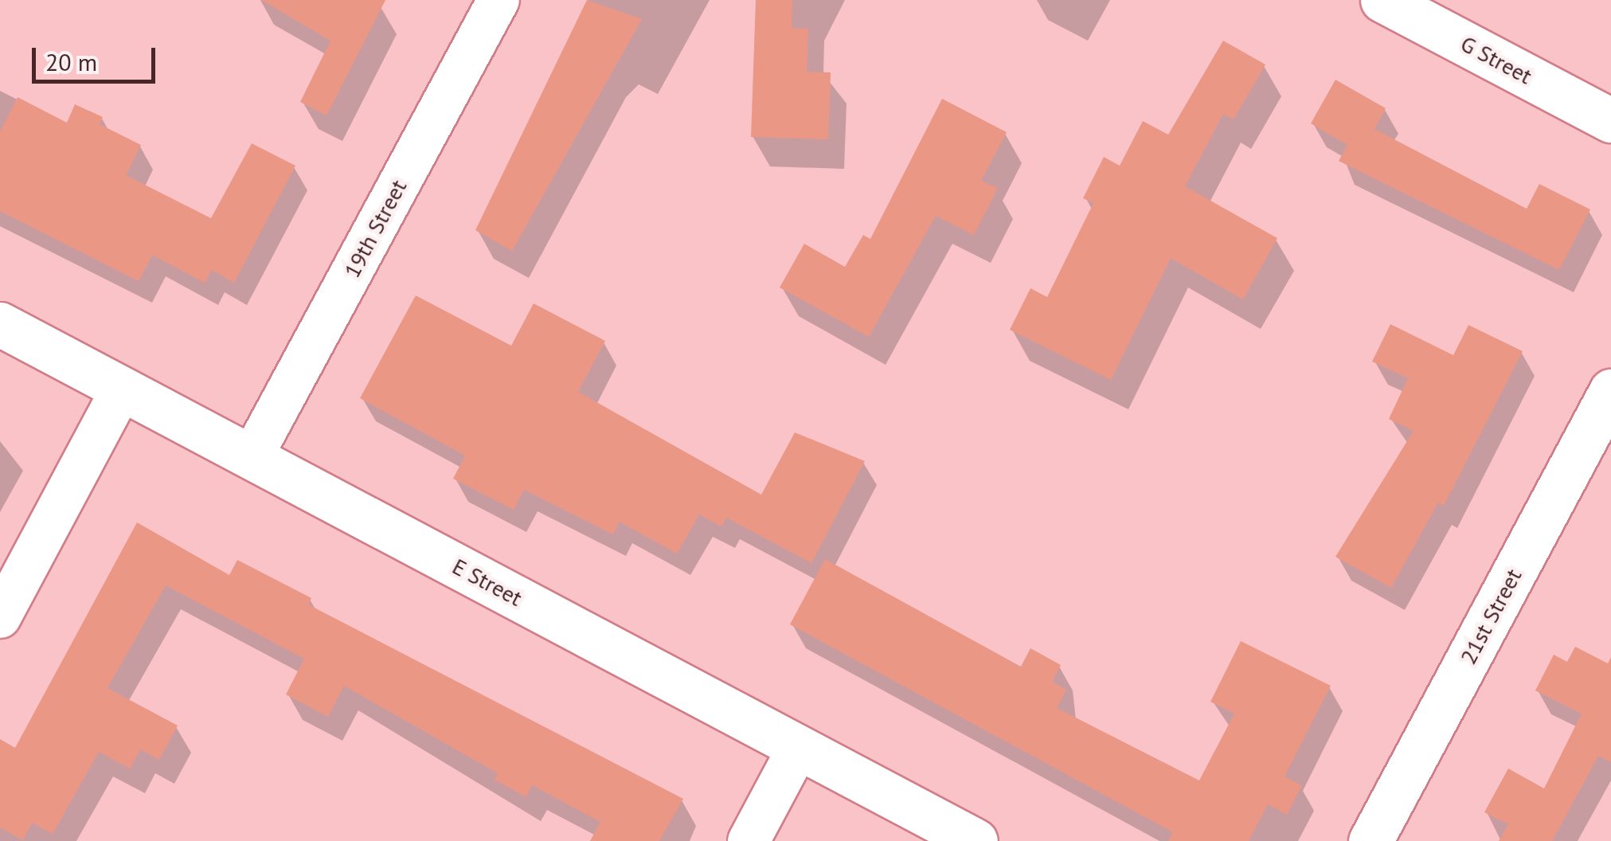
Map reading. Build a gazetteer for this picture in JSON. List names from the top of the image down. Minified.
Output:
{"streets":{"street":["G Street","19th Street","E Street","21st Street"]},"crossings":[["19th Street","E Street"]],"scale_bar":"20 m"}
